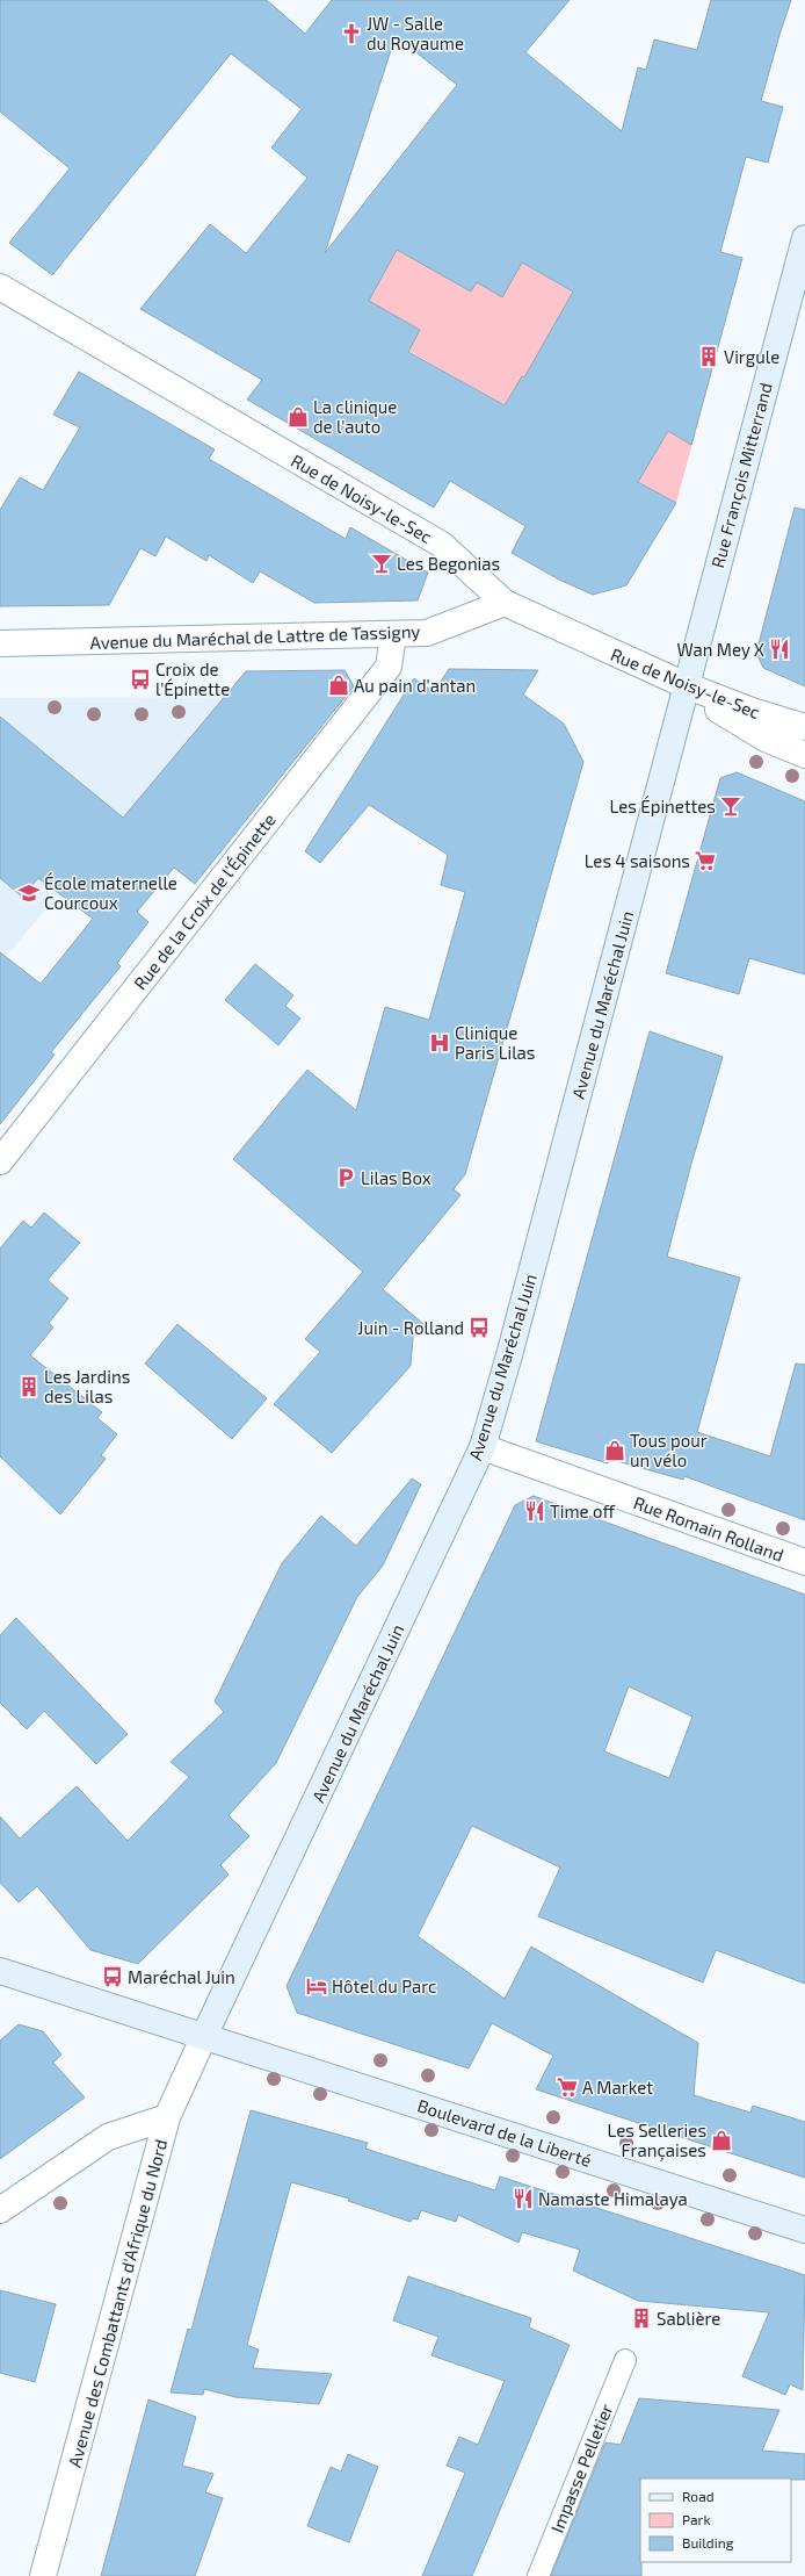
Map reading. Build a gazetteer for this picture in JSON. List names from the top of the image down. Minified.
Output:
{"streets":{"street":["Rue François Mitterrand","Rue de Noisy-le-Sec","Avenue du Maréchal de Lattre de Tassigny","Rue de la Croix de l'Épinette","Avenue du Maréchal Juin","Rue Romain Rolland","Boulevard de la Liberté","Avenue des Combattants d'Afrique du Nord"],"lane":["Impasse Pelletier"]},"crossings":[["Rue François Mitterrand","Rue de Noisy-le-Sec"],["Rue François Mitterrand","Avenue du Maréchal Juin"],["Rue de Noisy-le-Sec","Avenue du Maréchal de Lattre de Tassigny"],["Rue de Noisy-le-Sec","Avenue du Maréchal Juin"],["Avenue du Maréchal de Lattre de Tassigny","Rue de la Croix de l'Épinette"],["Avenue du Maréchal Juin","Rue Romain Rolland"],["Avenue du Maréchal Juin","Boulevard de la Liberté"],["Avenue du Maréchal Juin","Avenue des Combattants d'Afrique du Nord"],["Boulevard de la Liberté","Avenue des Combattants d'Afrique du Nord"]],"places":{"church":["JW - Salle du Royaume"],"building":["Virgule","Les Jardins des Lilas","Sablière"],"shop":["La clinique de l'auto","Au pain d'antan","Tous pour un vélo","Les Selleries Françaises"],"bar":["Les Begonias","Les Épinettes"],"restaurant":["Wan Mey X","Time off","Namaste Himalaya"],"bus stop":["Croix de l'Épinette","Juin - Rolland","Maréchal Juin"],"supermarket":["Les 4 saisons","A Market"],"school or university":["École maternelle Courcoux"],"hospital":["Clinique Paris Lilas"],"parking":["Lilas Box"],"hotel":["Hôtel du Parc"]},"legend":["Road","Park","Building"]}
